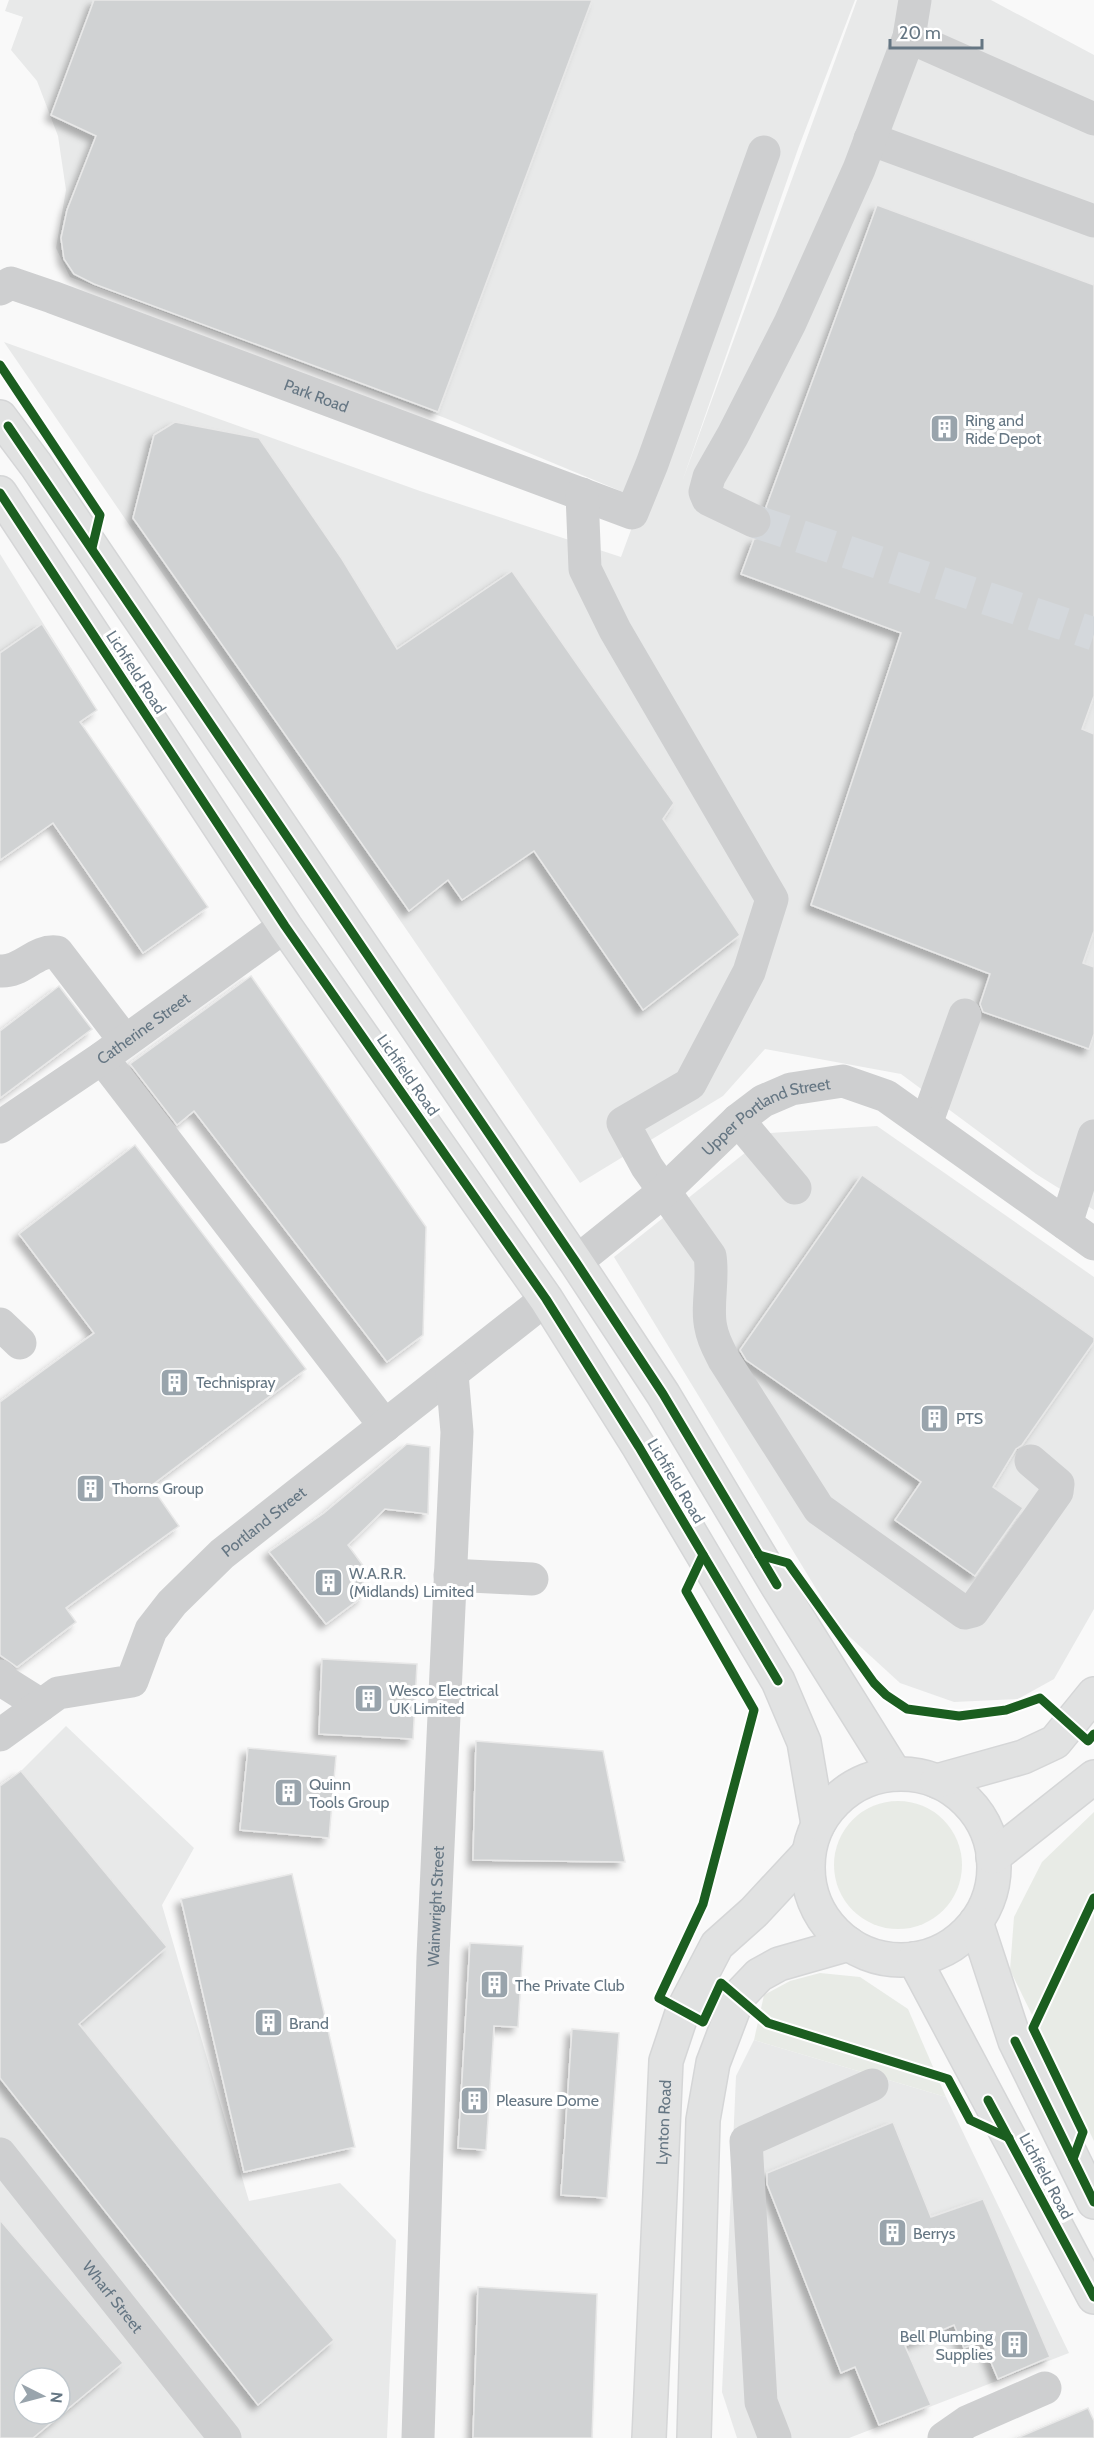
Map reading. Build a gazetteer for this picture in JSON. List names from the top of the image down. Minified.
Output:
{"streets":{"main road":["Lichfield Road","Lynton Road"],"street":["Park Road","Catherine Street","Upper Portland Street","Portland Street","Wainwright Street","Wharf Street"]},"crossings":[["Lichfield Road","Catherine Street"],["Lichfield Road","Upper Portland Street"],["Lichfield Road","Portland Street"],["Lichfield Road","Lynton Road"],["Portland Street","Wainwright Street"]],"places":{"building":["Ring and Ride Depot","Technispray","PTS","Thorns Group","W.A.R.R. (Midlands) Limited","Wesco Electrical UK Limited","Quinn Tools Group","The Private Club","Brand","Pleasure Dome","Berrys","Bell Plumbing Supplies"]},"scale_bar":"20 m","north":"right"}
